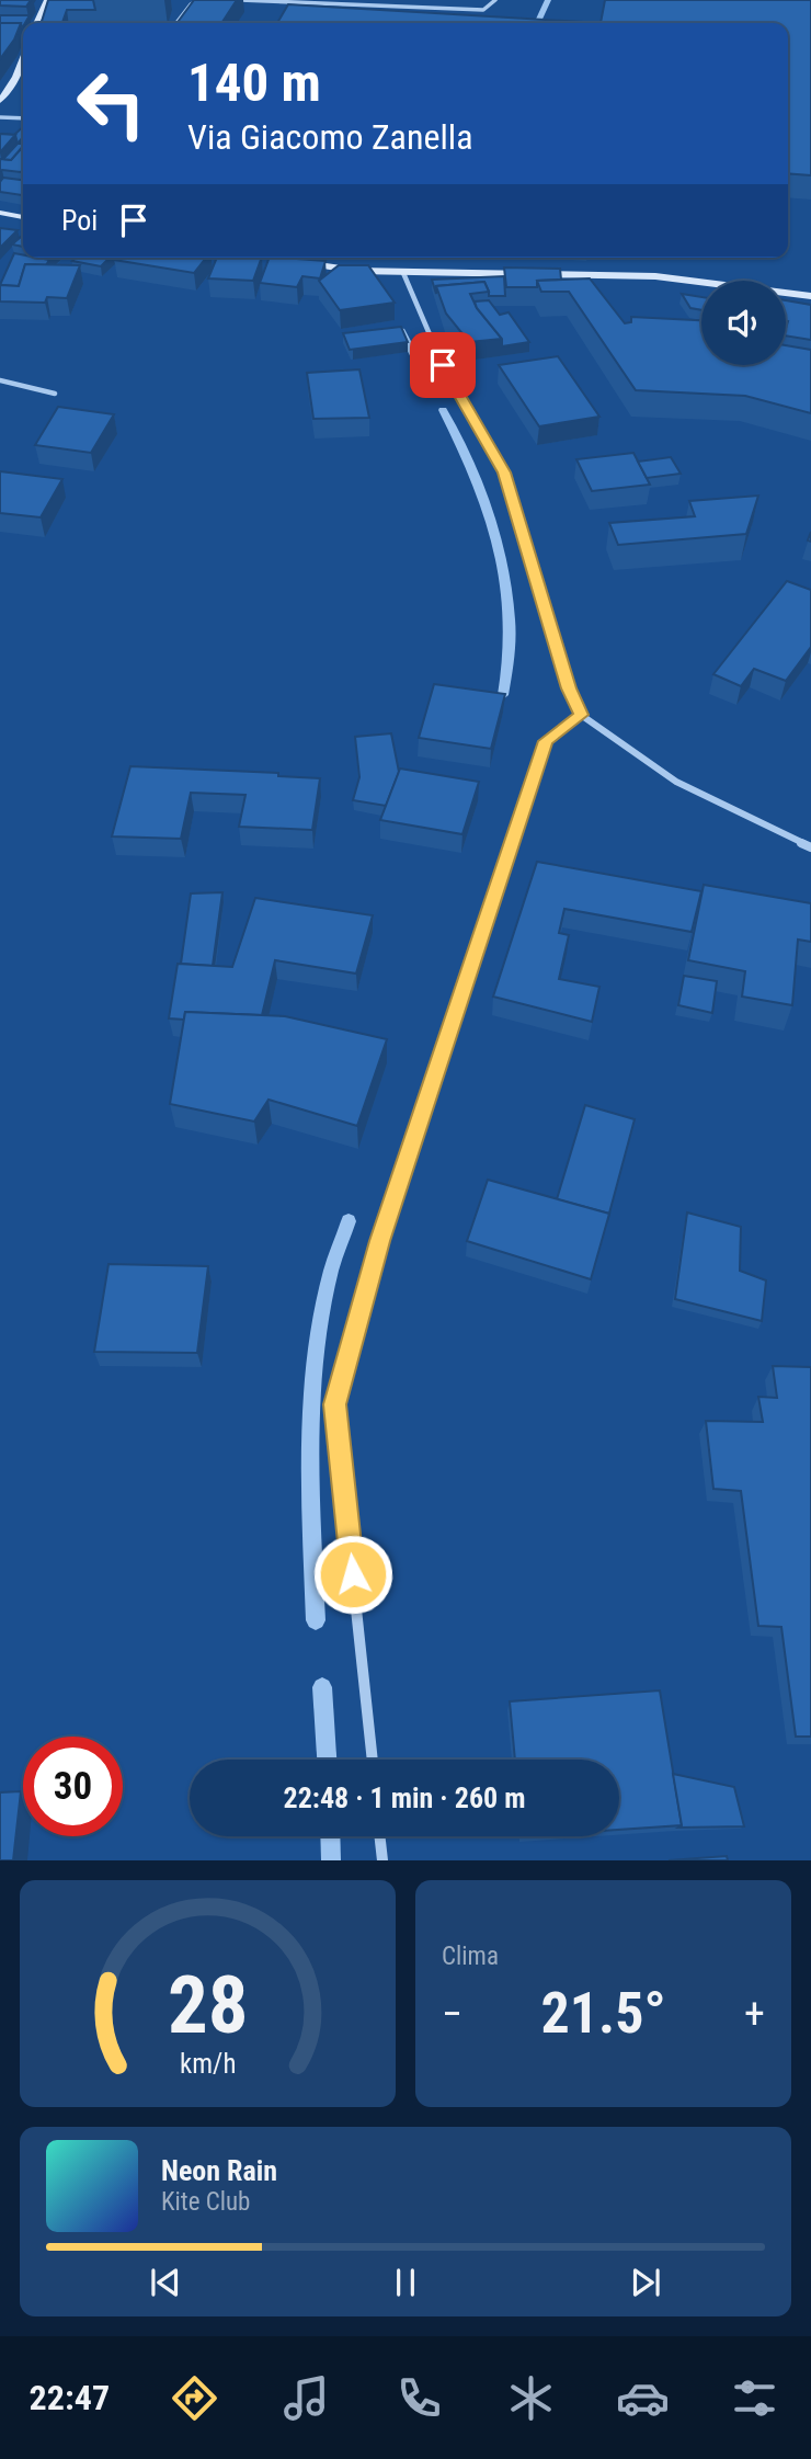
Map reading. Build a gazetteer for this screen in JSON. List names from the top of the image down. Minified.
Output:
{"page":{"turn":["140 m","Via Giacomo Zanella"],"then":"Poi","limit":"30","trip":"22:48 · 1 min · 260 m","tile":"Clima","heat":["−","21.5°","+"],"song":["Neon Rain","Kite Club"],"tabs":"22:47","gauge":["28","km/h"]}}
